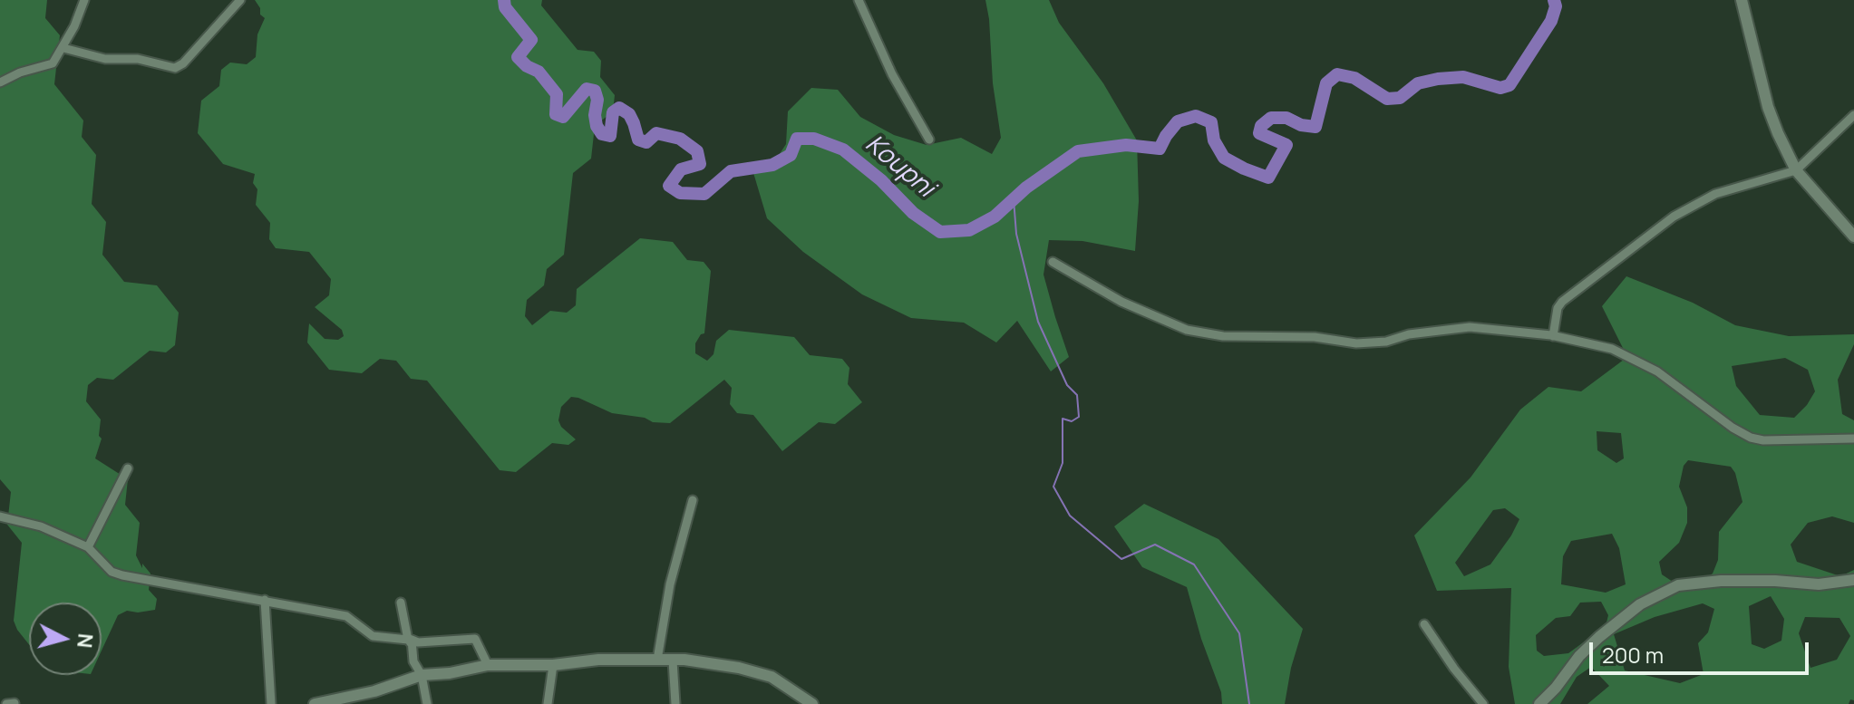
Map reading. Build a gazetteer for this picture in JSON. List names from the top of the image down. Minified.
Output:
{"water":["Koupni"],"scale_bar":"200 m","north":"right"}
